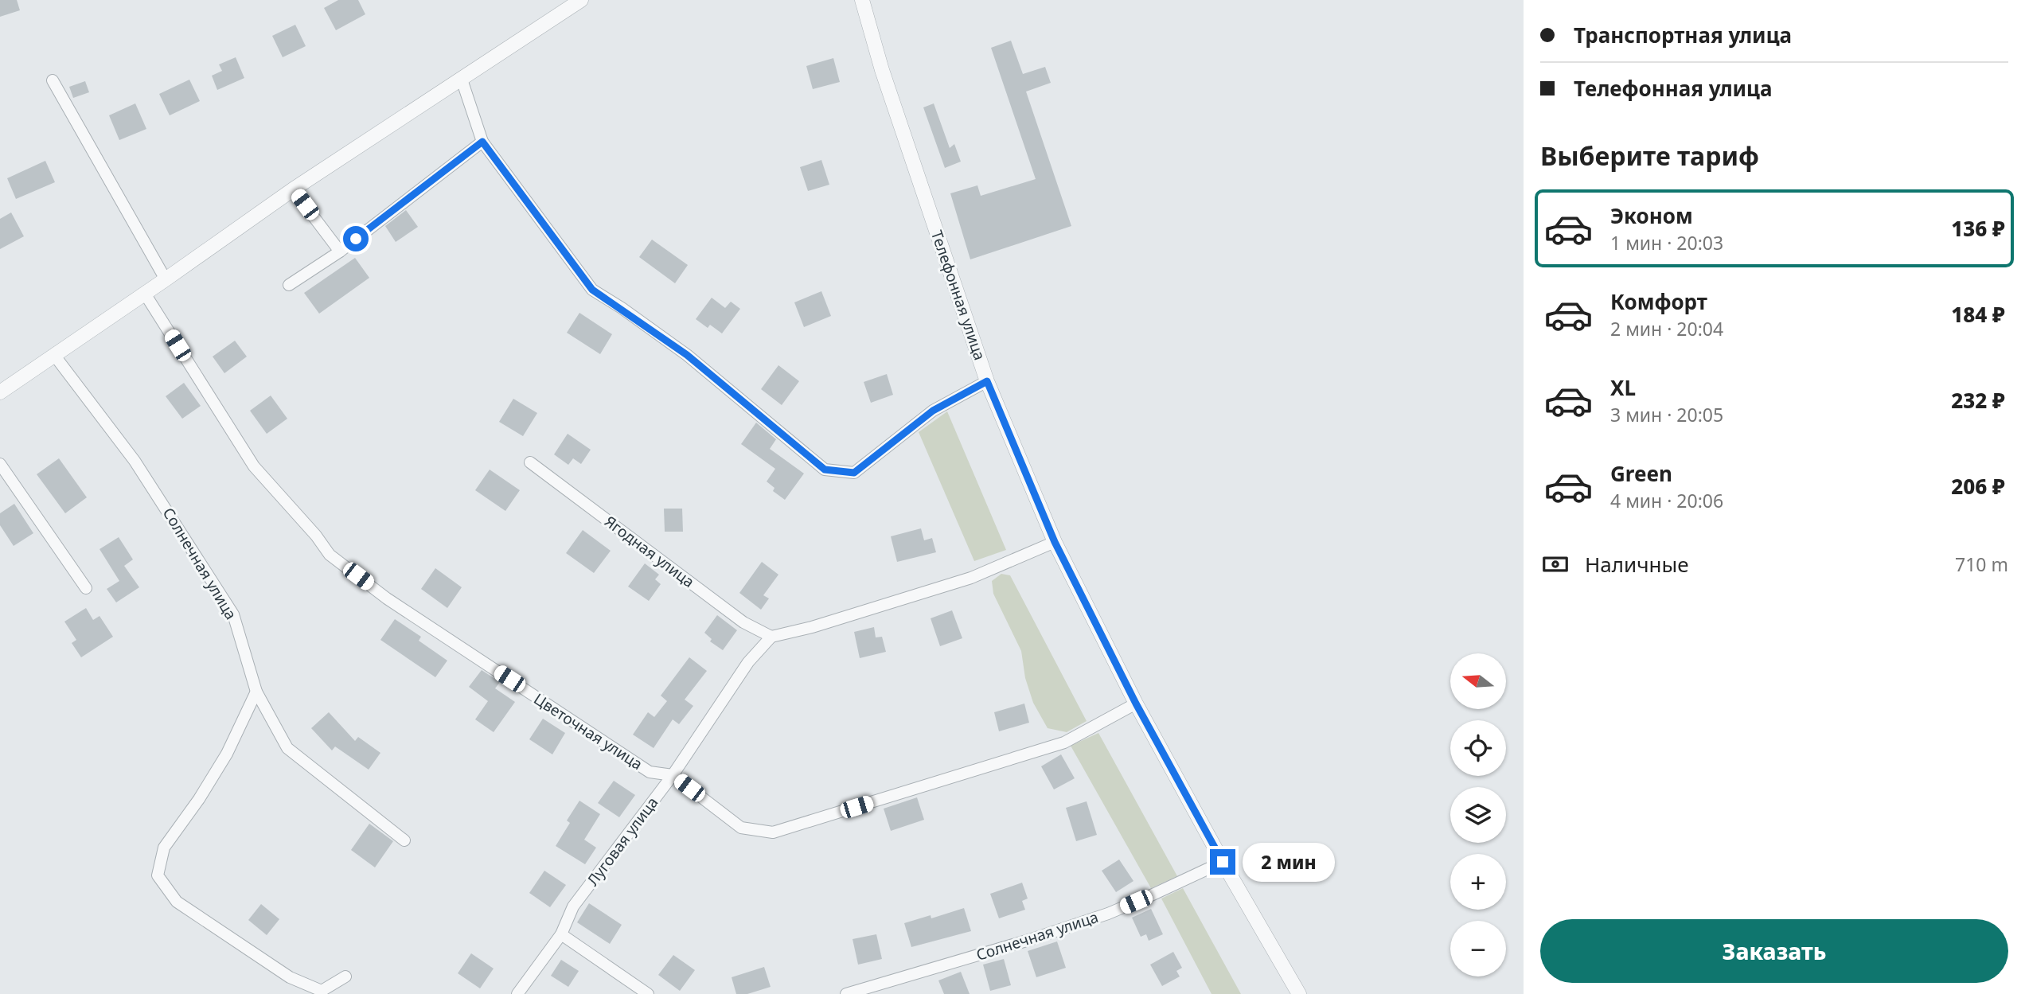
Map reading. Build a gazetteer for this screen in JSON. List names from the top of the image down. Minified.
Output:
{"streets":{"street":["Телефонная улица","Ягодная улица","Солнечная улица","Цветочная улица","Луговая улица"]},"crossings":[["Телефонная улица","Солнечная улица"],["Телефонная улица","Цветочная улица"],["Ягодная улица","Луговая улица"],["Цветочная улица","Луговая улица"]],"north":"left","page":{"banner":["Транспортная улица","Телефонная улица"],"heading":"Выберите тариф","list":[{"name":"Эконом","note":"1 мин · 20:03","value":"136 ₽"},{"name":"Комфорт","note":"2 мин · 20:04","value":"184 ₽"},{"name":"XL","note":"3 мин · 20:05","value":"232 ₽"},{"name":"Green","note":"4 мин · 20:06","value":"206 ₽"}],"pay":["Наличные","710 m"],"map_buttons":["+","−"],"bubble":"2 мин","buttons":"Заказать"}}
